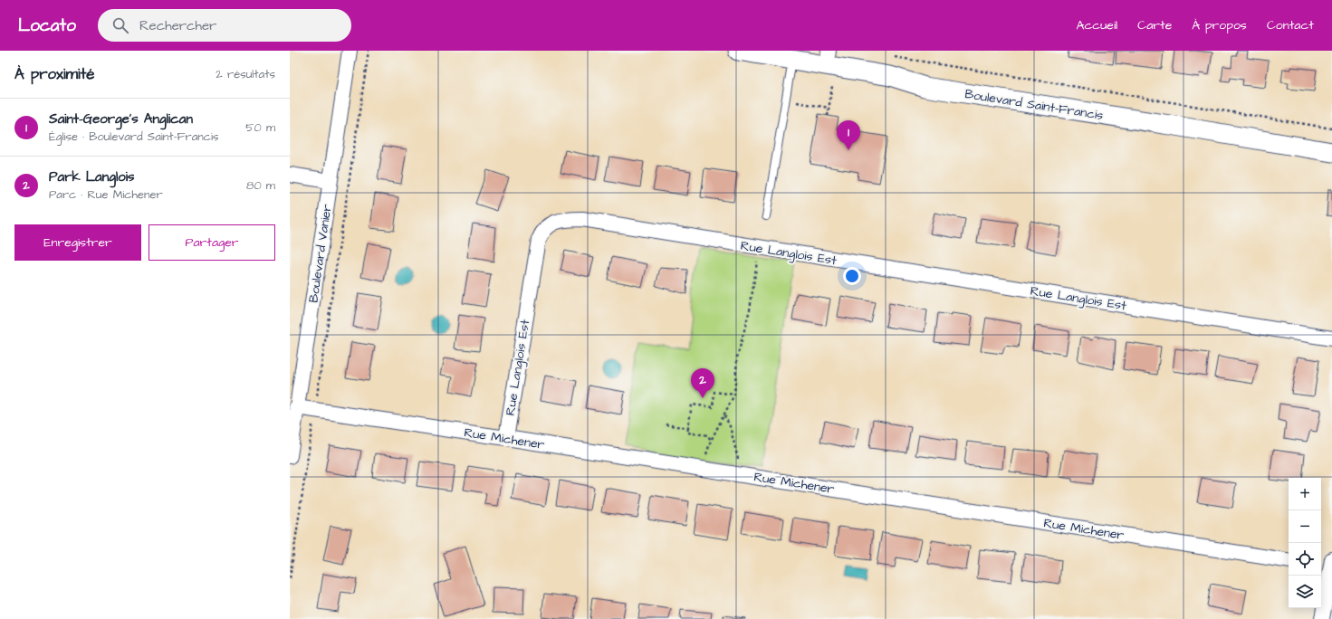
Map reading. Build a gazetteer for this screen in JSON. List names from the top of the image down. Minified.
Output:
{"streets":{"street":["Boulevard Saint-Francis","Rue Langlois Est","Boulevard Vanier","Rue Michener"]},"crossings":[["Rue Langlois Est","Rue Michener"],["Boulevard Vanier","Rue Michener"]],"page":{"header":"Locato","search":"Rechercher","nav":["Accueil","Carte","À propos","Contact"],"heading":["À proximité","2 résultats"],"list":[{"mark":"1","name":"Saint-George's Anglican","note":"Église · Boulevard Saint-Francis","value":"50 m"},{"mark":"2","name":"Park Langlois","note":"Parc · Rue Michener","value":"80 m"}],"pins":["1","2"],"buttons":["Enregistrer","Partager"],"map_buttons":["+","−"]}}
